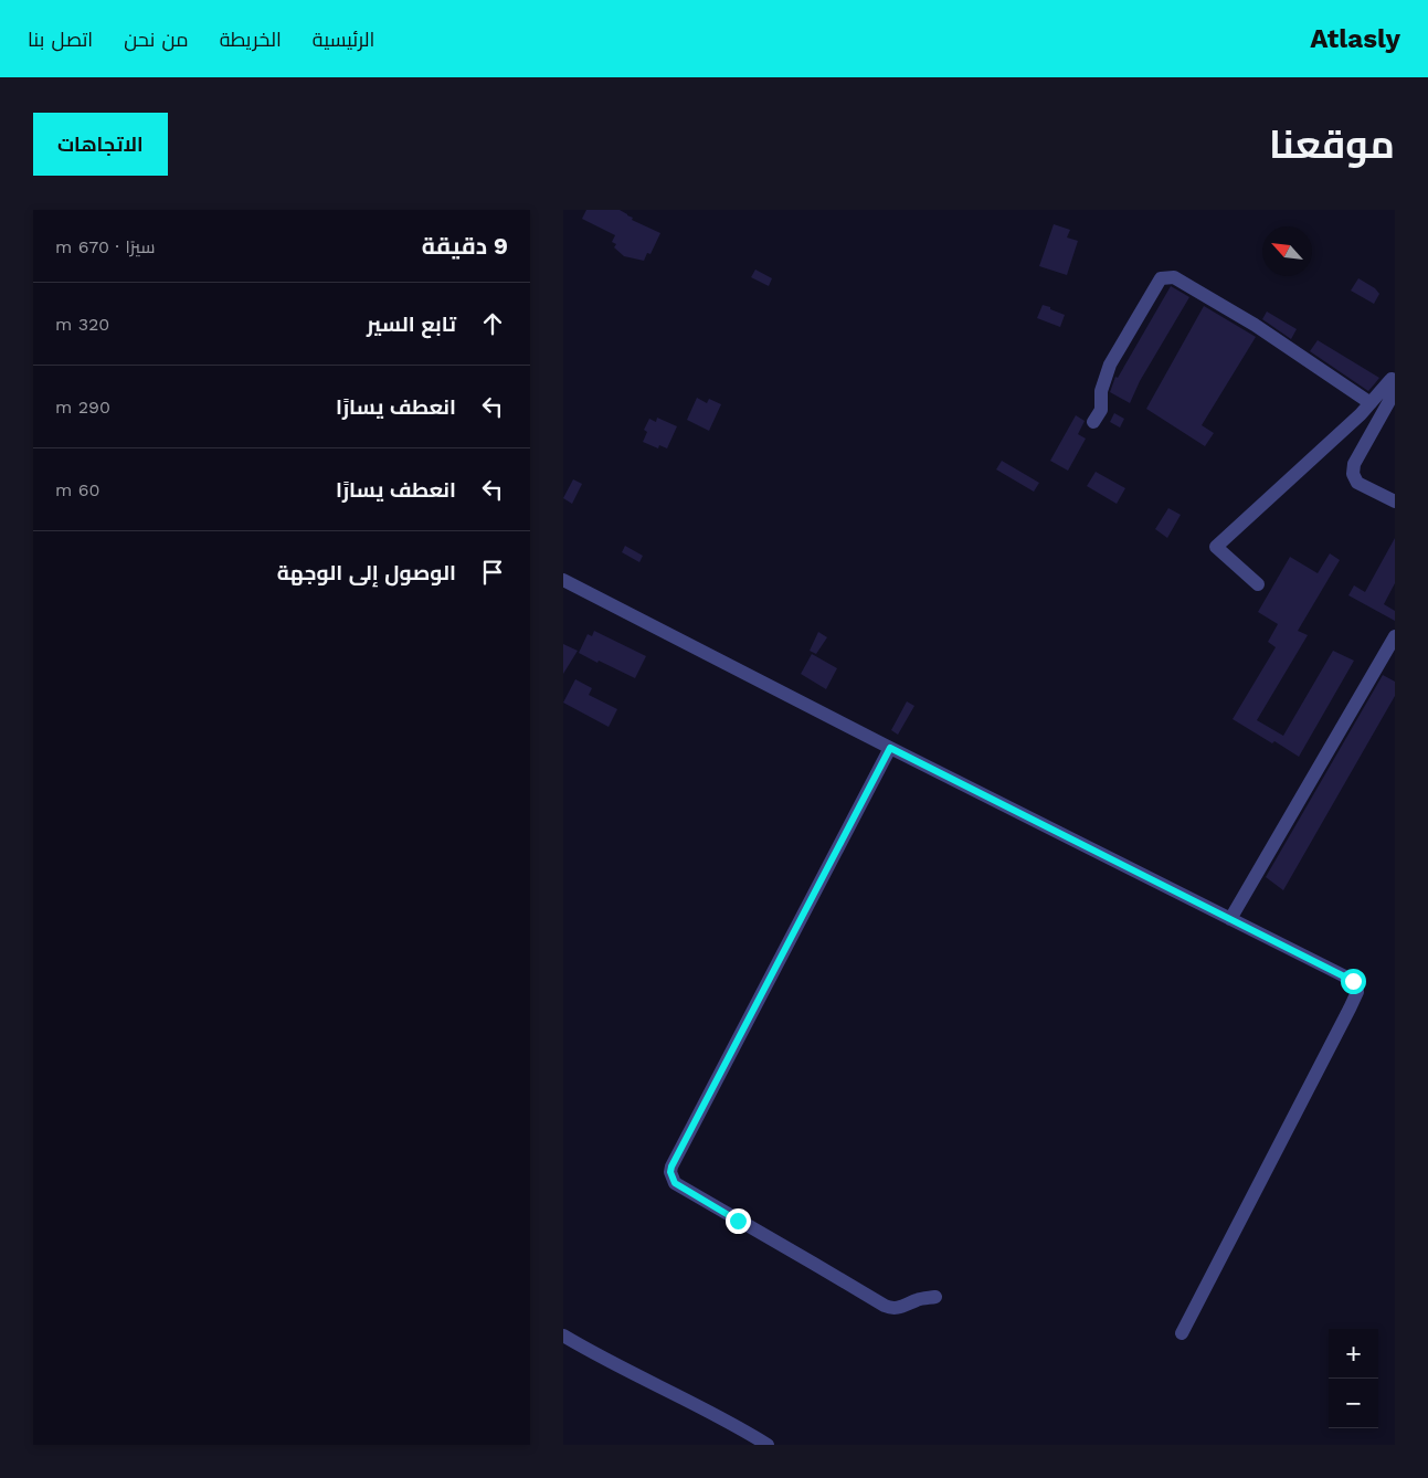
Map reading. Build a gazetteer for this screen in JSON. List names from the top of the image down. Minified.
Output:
{"north":"top left","page":{"header":"Atlasly","nav":["الرئيسية","الخريطة","من نحن","اتصل بنا"],"title":"موقعنا","buttons":"الاتجاهات","heading":["9 دقيقة","سيرًا · 670 m"],"list":[["تابع السير","320 m"],["انعطف يسارًا","290 m"],["انعطف يسارًا","60 m"],"الوصول إلى الوجهة"],"map_buttons":["+","−"]}}
